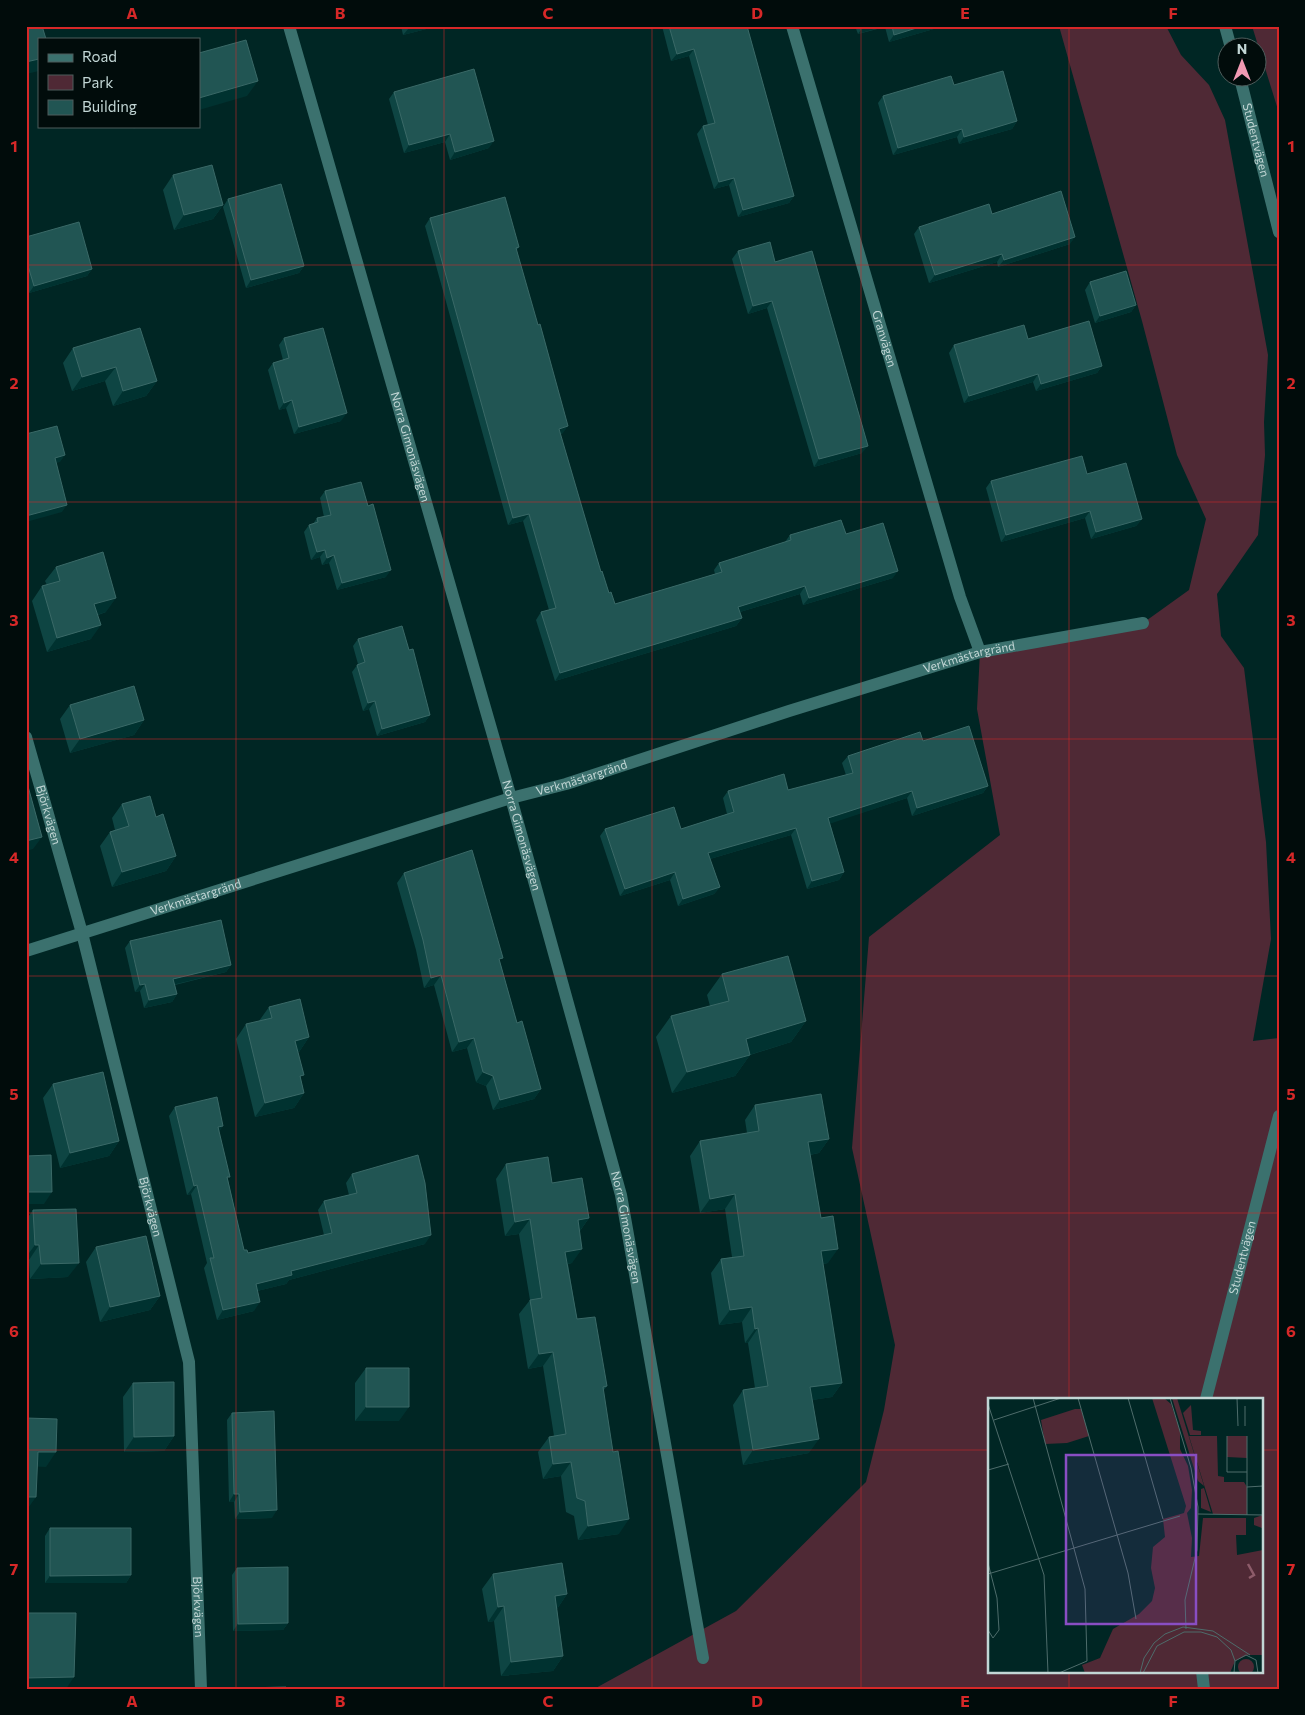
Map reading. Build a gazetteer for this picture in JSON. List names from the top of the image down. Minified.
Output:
{"streets":{"street":["Studentvägen","Granvägen","Norra Gimonäsvägen","Verkmästargränd","Björkvägen"]},"crossings":[["Granvägen","Verkmästargränd"],["Norra Gimonäsvägen","Verkmästargränd"],["Verkmästargränd","Björkvägen"]],"legend":["Road","Park","Building"],"north":"top","grid":{"columns":["A","B","C","D","E","F"],"rows":["1","2","3","4","5","6","7"]}}
